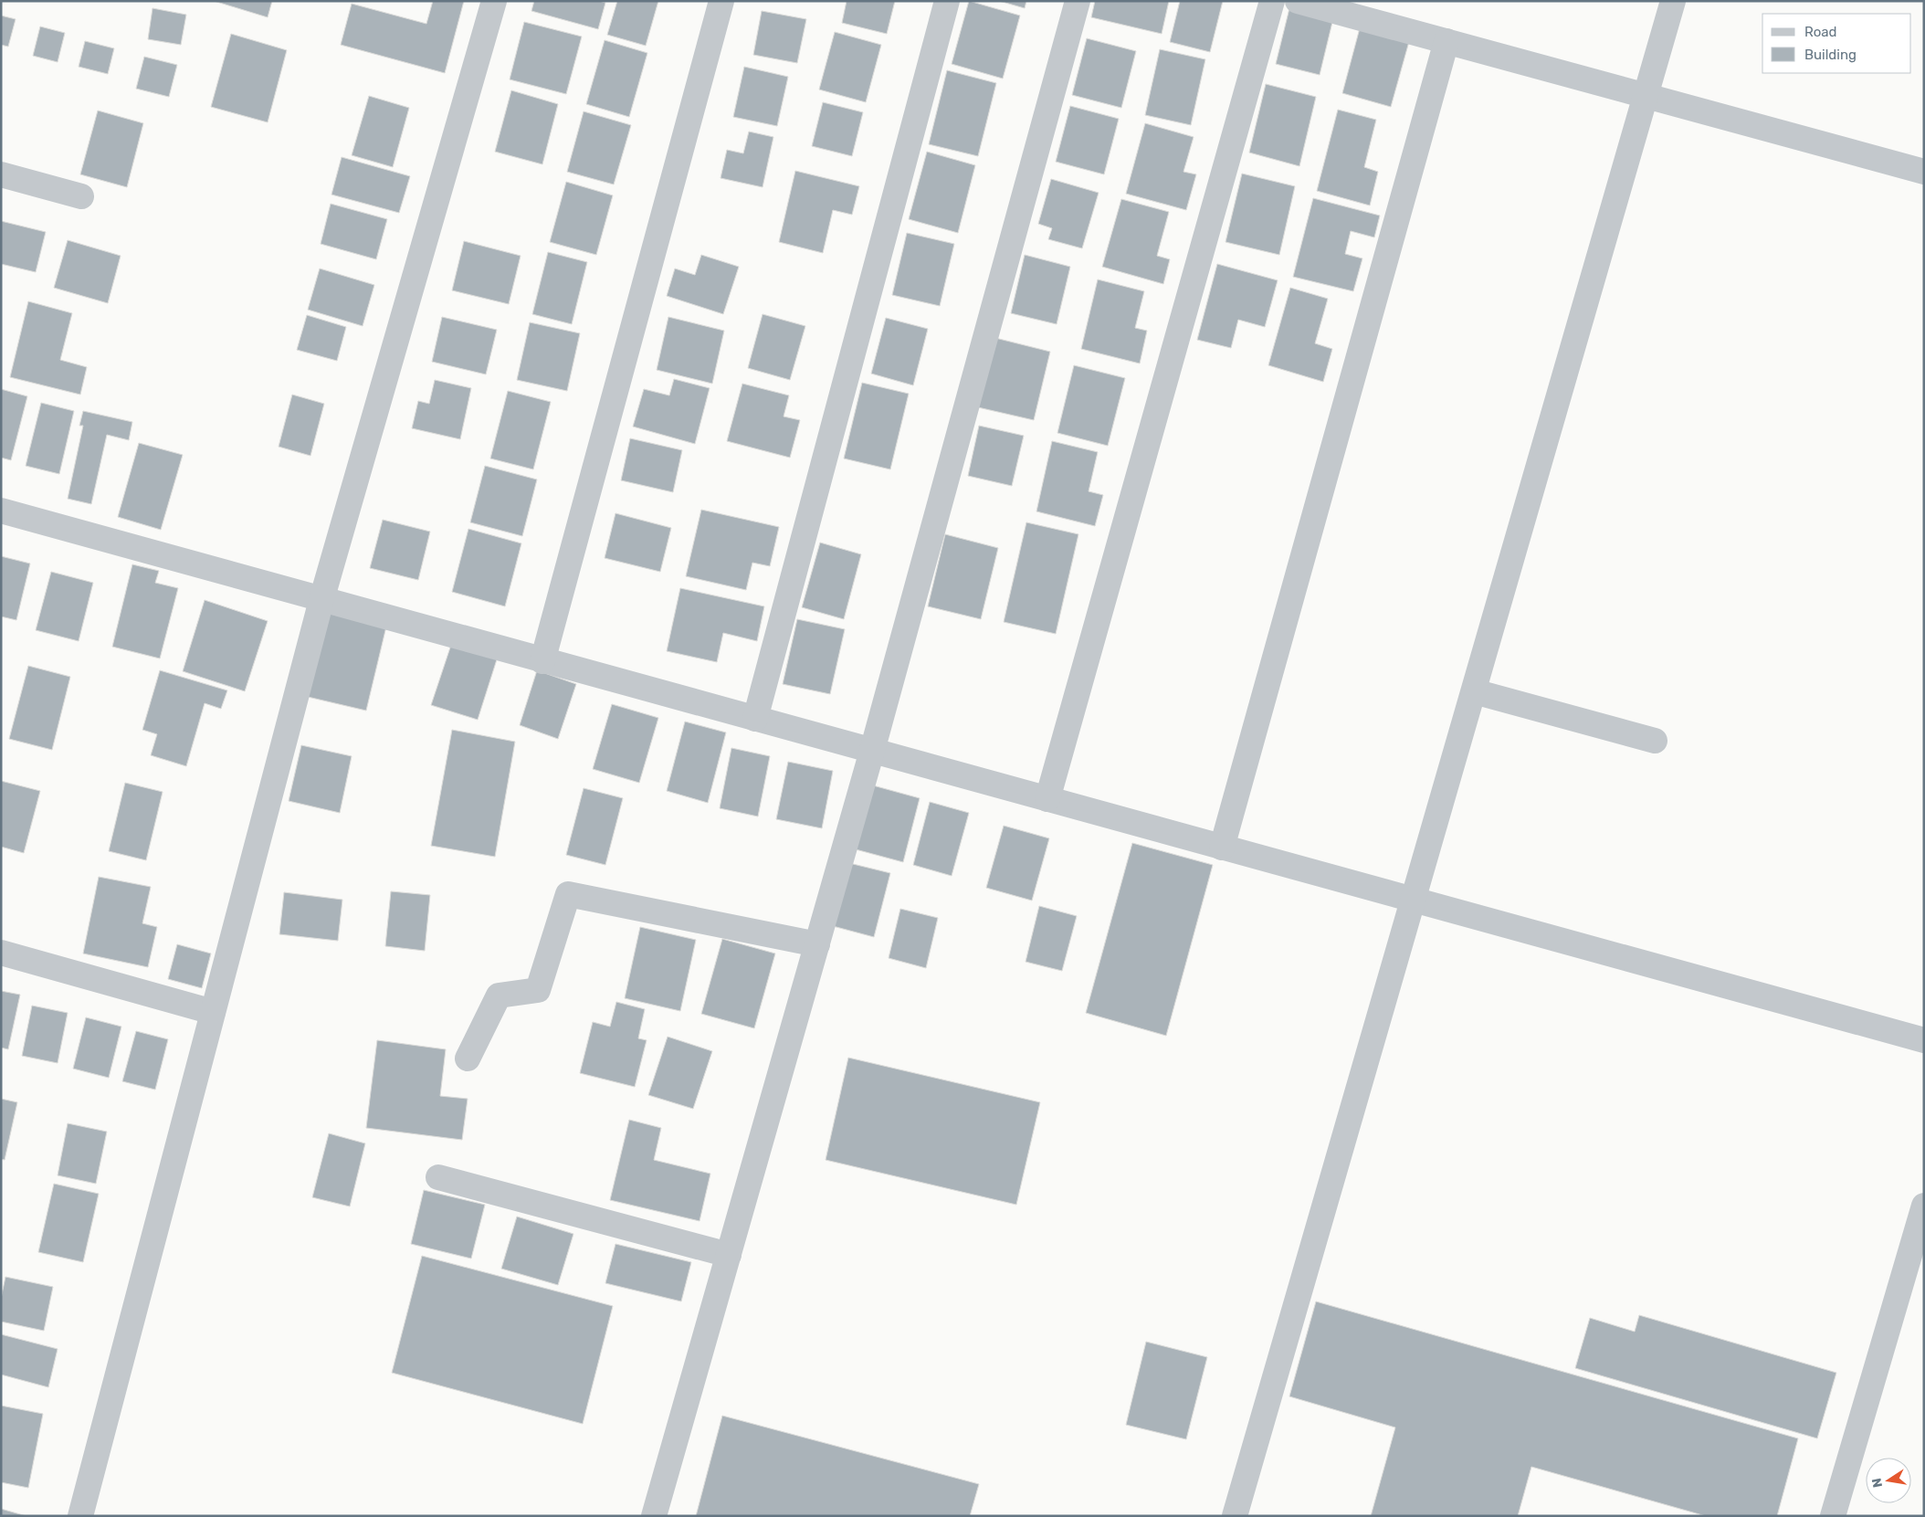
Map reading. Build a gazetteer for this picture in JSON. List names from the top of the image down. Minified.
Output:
{"legend":["Road","Building"],"north":"left"}
